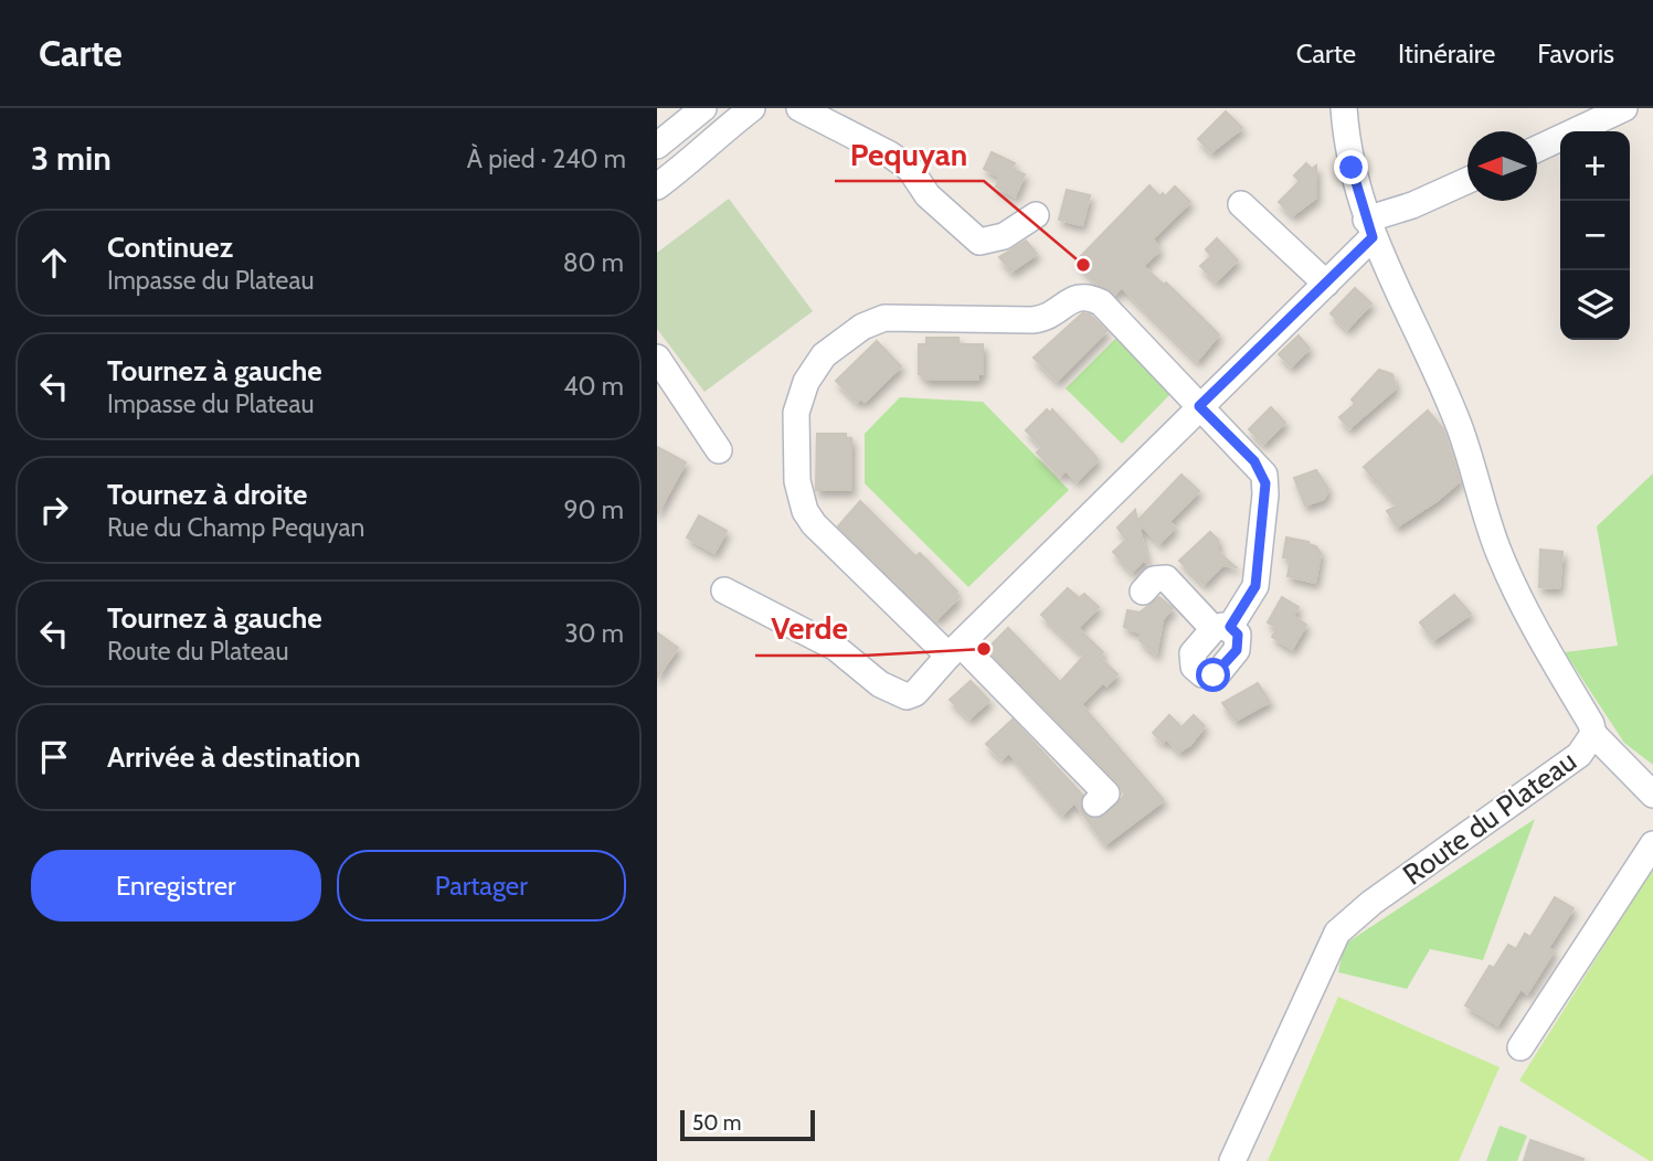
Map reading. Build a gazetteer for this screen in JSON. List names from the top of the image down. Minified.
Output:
{"streets":{"street":["Route du Plateau"]},"places":["Pequyan","Verde"],"scale_bar":"50 m","north":"left","page":{"header":"Carte","nav":["Carte","Itinéraire","Favoris"],"heading":["3 min","À pied · 240 m"],"map_buttons":["+","−"],"list":[["Continuez","Impasse du Plateau","80 m"],["Tournez à gauche","Impasse du Plateau","40 m"],["Tournez à droite","Rue du Champ Pequyan","90 m"],["Tournez à gauche","Route du Plateau","30 m"],"Arrivée à destination"],"buttons":["Enregistrer","Partager"],"scale":"50 m"}}
